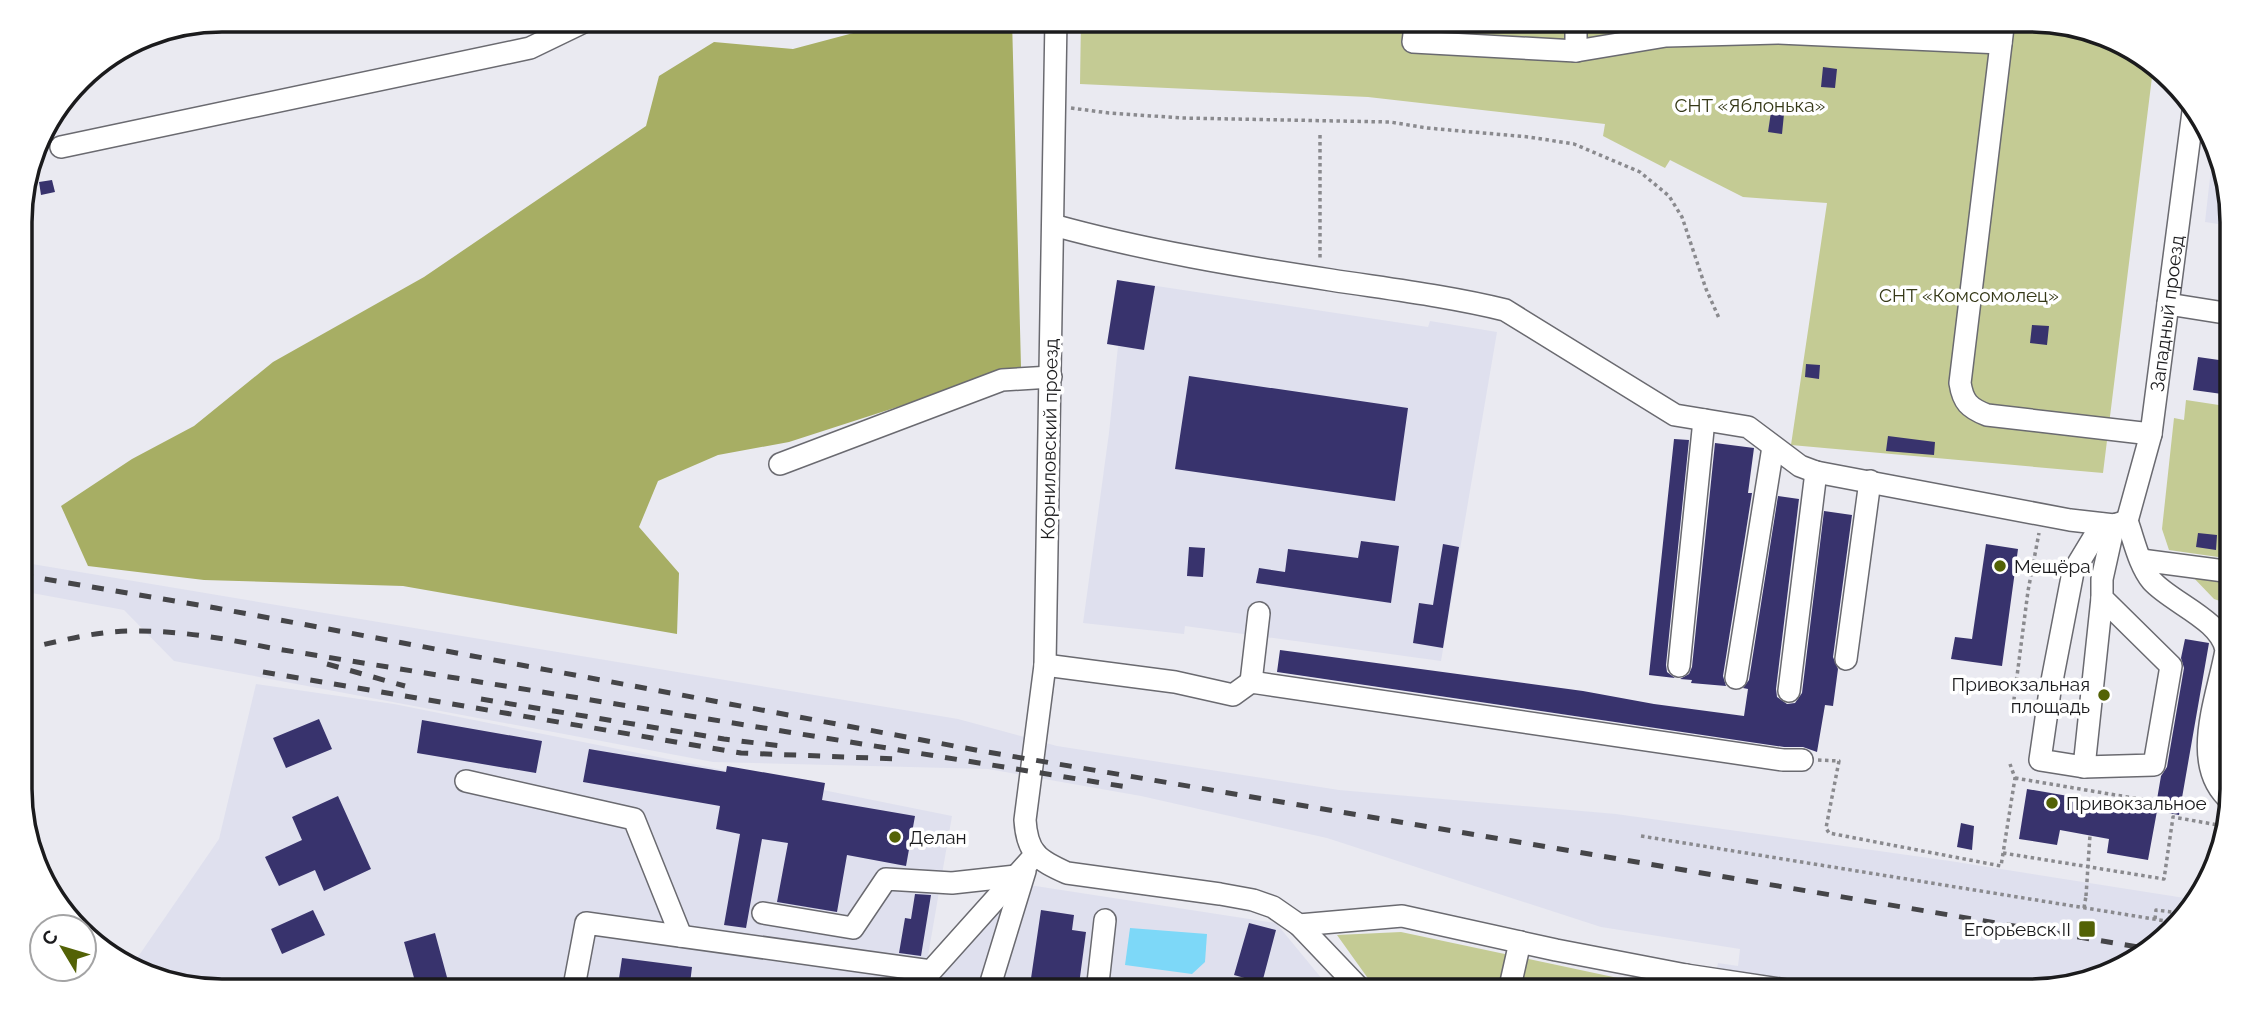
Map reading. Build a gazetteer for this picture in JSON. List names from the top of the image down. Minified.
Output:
{"streets":{"street":["Западный проезд","Корниловский проезд"]},"parks":["СНТ «Яблонька»","СНТ «Комсомолец»"],"places":{"other":["Мещёра","Привокзальная площадь","Привокзальное","Делан"],"transit":["Егорьевск II"]},"north":"top left"}
